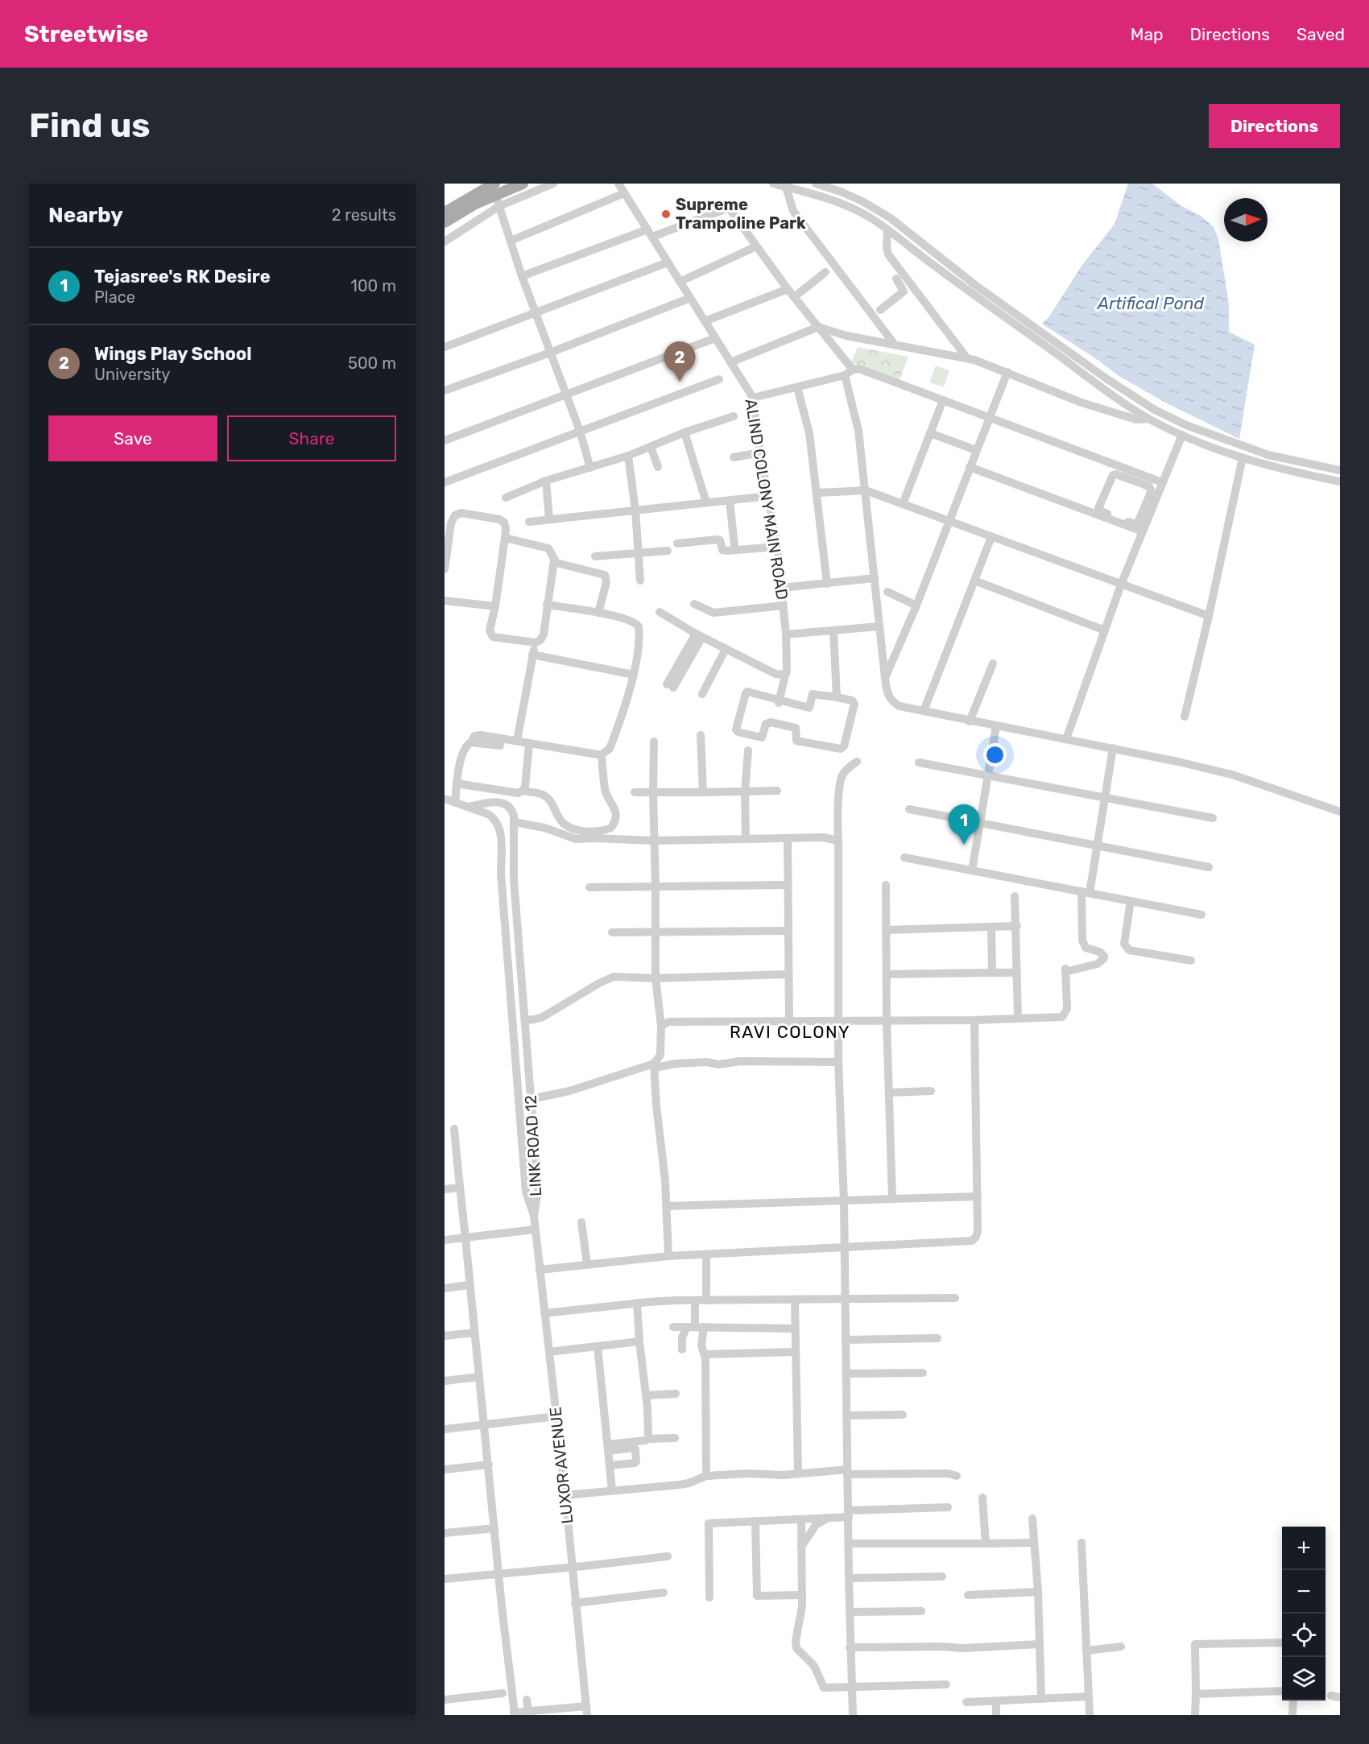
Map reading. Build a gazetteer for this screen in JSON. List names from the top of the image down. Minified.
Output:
{"streets":{"street":["ALIND COLONY MAIN ROAD","LINK ROAD 12","LUXOR AVENUE"]},"crossings":[["LINK ROAD 12","LUXOR AVENUE"]],"districts":["RAVI COLONY"],"water":["Artifical Pond"],"places":["Supreme Trampoline Park"],"north":"right","page":{"header":"Streetwise","nav":["Map","Directions","Saved"],"buttons":["Directions",["Save","Share"]],"title":"Find us","heading":["Nearby","2 results"],"list":[{"mark":"1","name":"Tejasree's RK Desire","note":"Place","value":"100 m"},{"mark":"2","name":"Wings Play School","note":"University","value":"500 m"}],"pins":["2","1"],"map_buttons":["+","−"]}}
